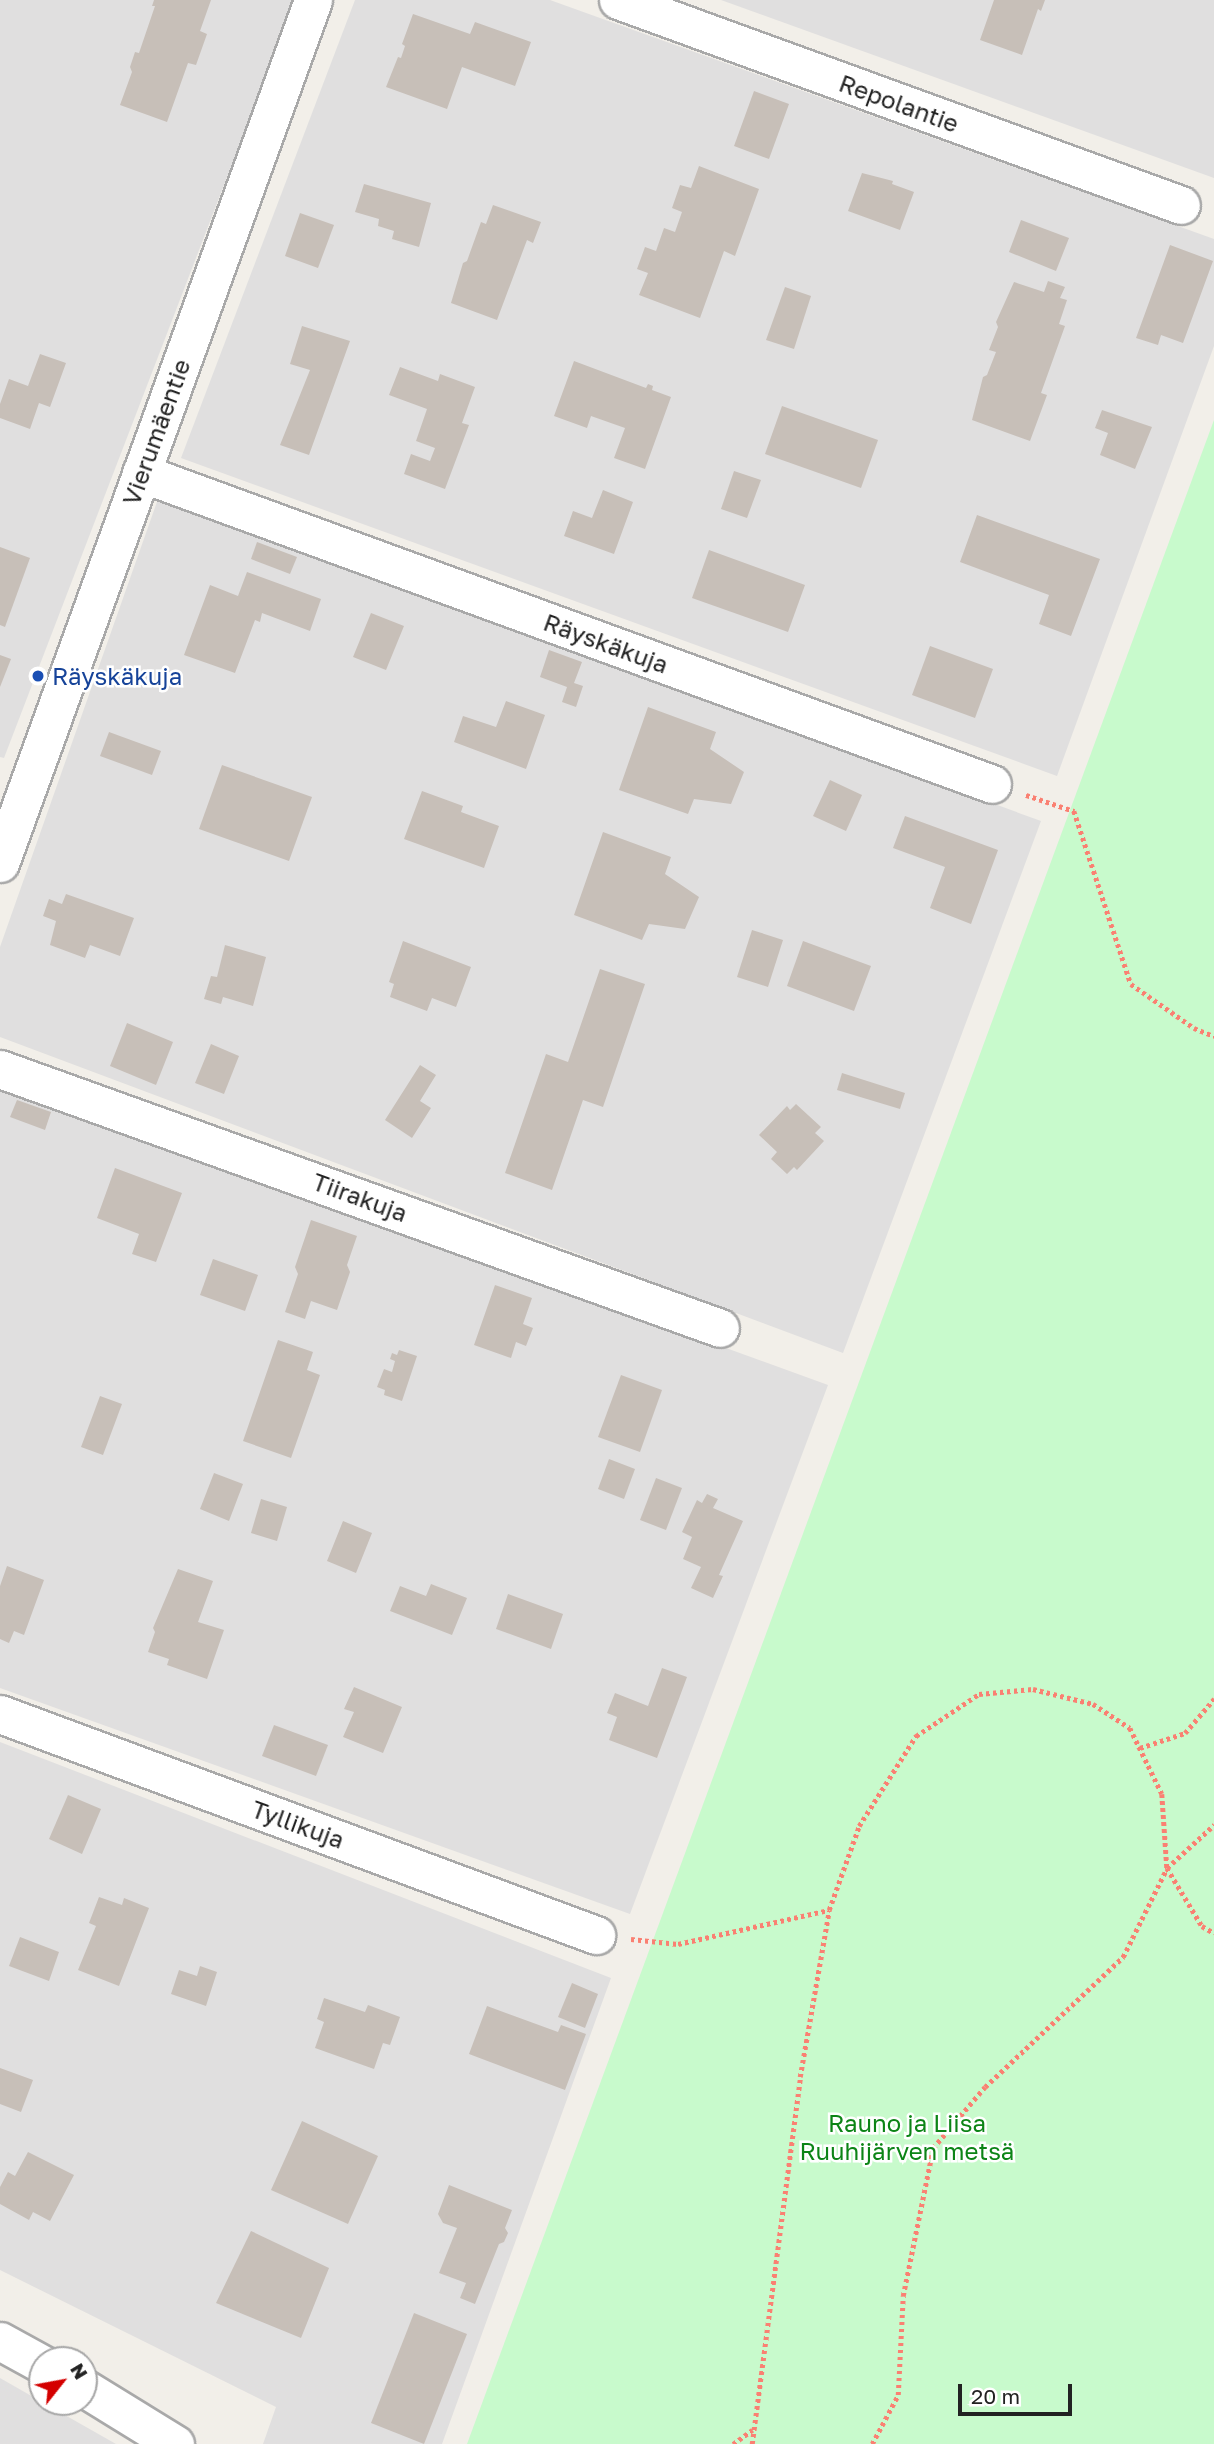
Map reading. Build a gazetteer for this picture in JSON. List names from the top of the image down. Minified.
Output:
{"streets":{"street":["Repolantie","Vierumäentie","Räyskäkuja","Tiirakuja","Tyllikuja"]},"crossings":[["Vierumäentie","Räyskäkuja"]],"parks":["Rauno ja Liisa Ruuhijärven metsä"],"places":["Räyskäkuja"],"scale_bar":"20 m","north":"top right"}
